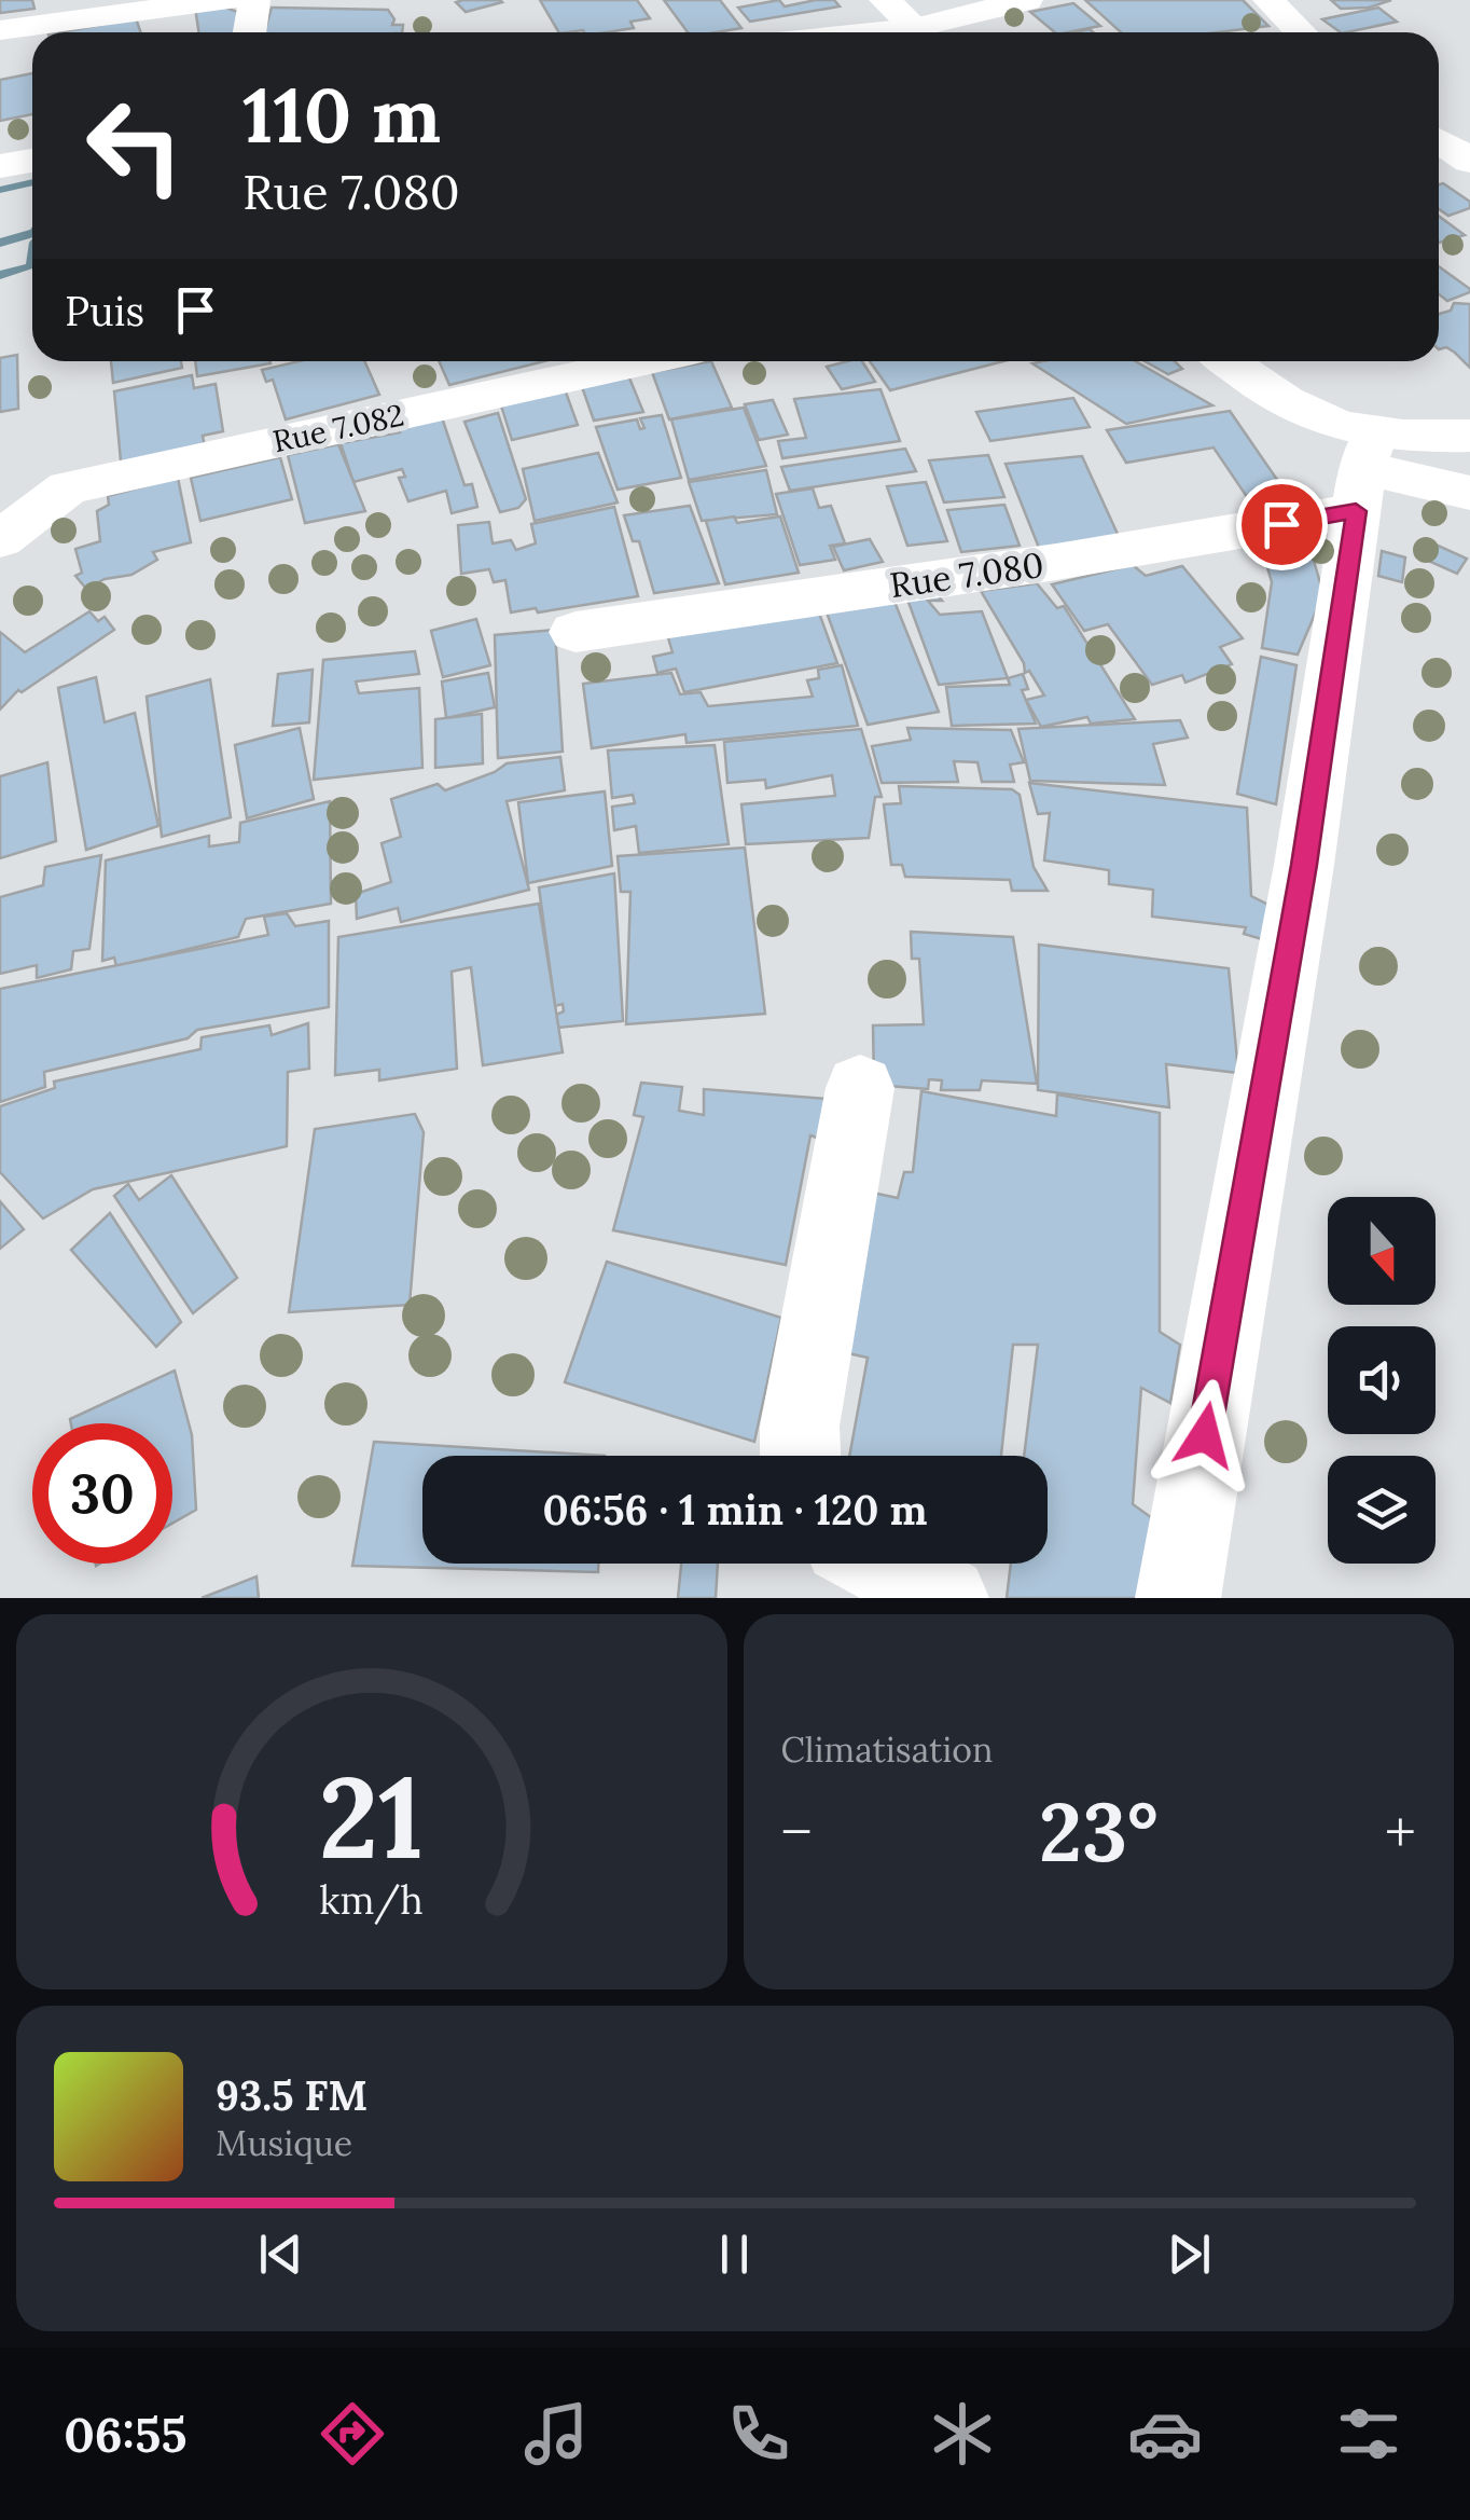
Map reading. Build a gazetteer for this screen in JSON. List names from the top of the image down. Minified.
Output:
{"streets":{"street":["Rue 7.082","Rue 7.080"]},"north":"bottom","page":{"turn":["110 m","Rue 7.080"],"then":"Puis","limit":"30","trip":"06:56 · 1 min · 120 m","tile":"Climatisation","heat":["−","23°","+"],"song":["93.5 FM","Musique"],"tabs":"06:55","gauge":["21","km/h"]}}
